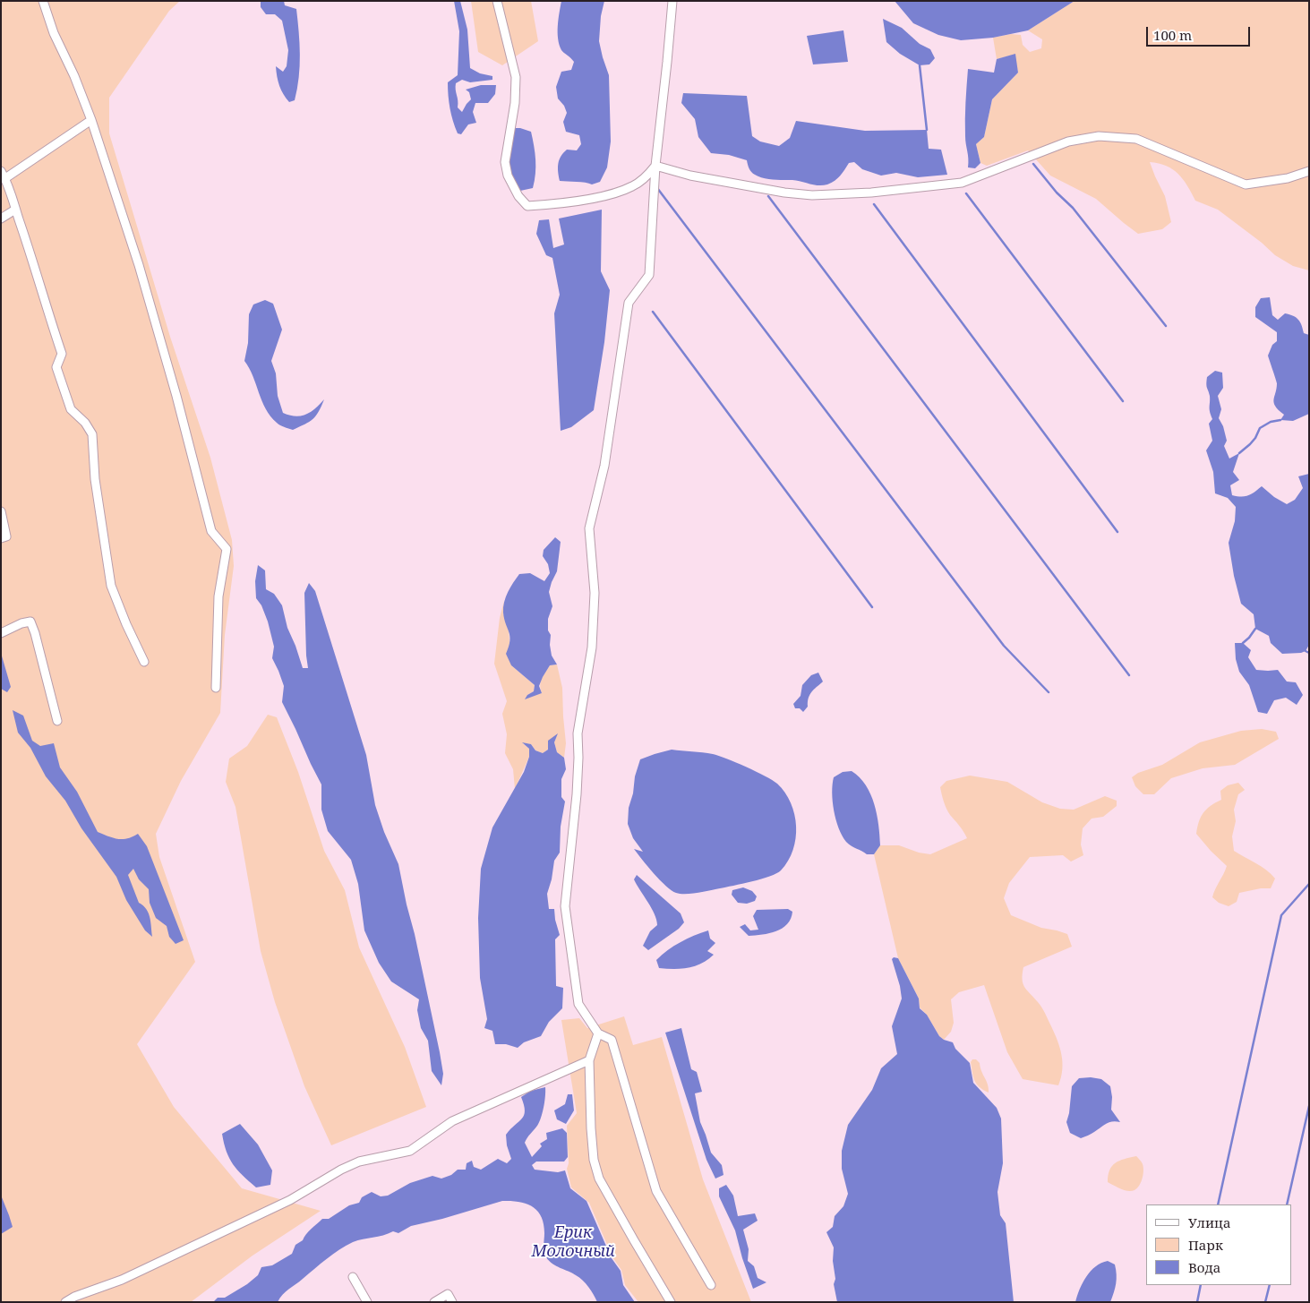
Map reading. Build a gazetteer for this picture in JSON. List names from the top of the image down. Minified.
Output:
{"water":["Ерик Молочный"],"legend":["Улица","Парк","Вода"],"scale_bar":"100 m"}
